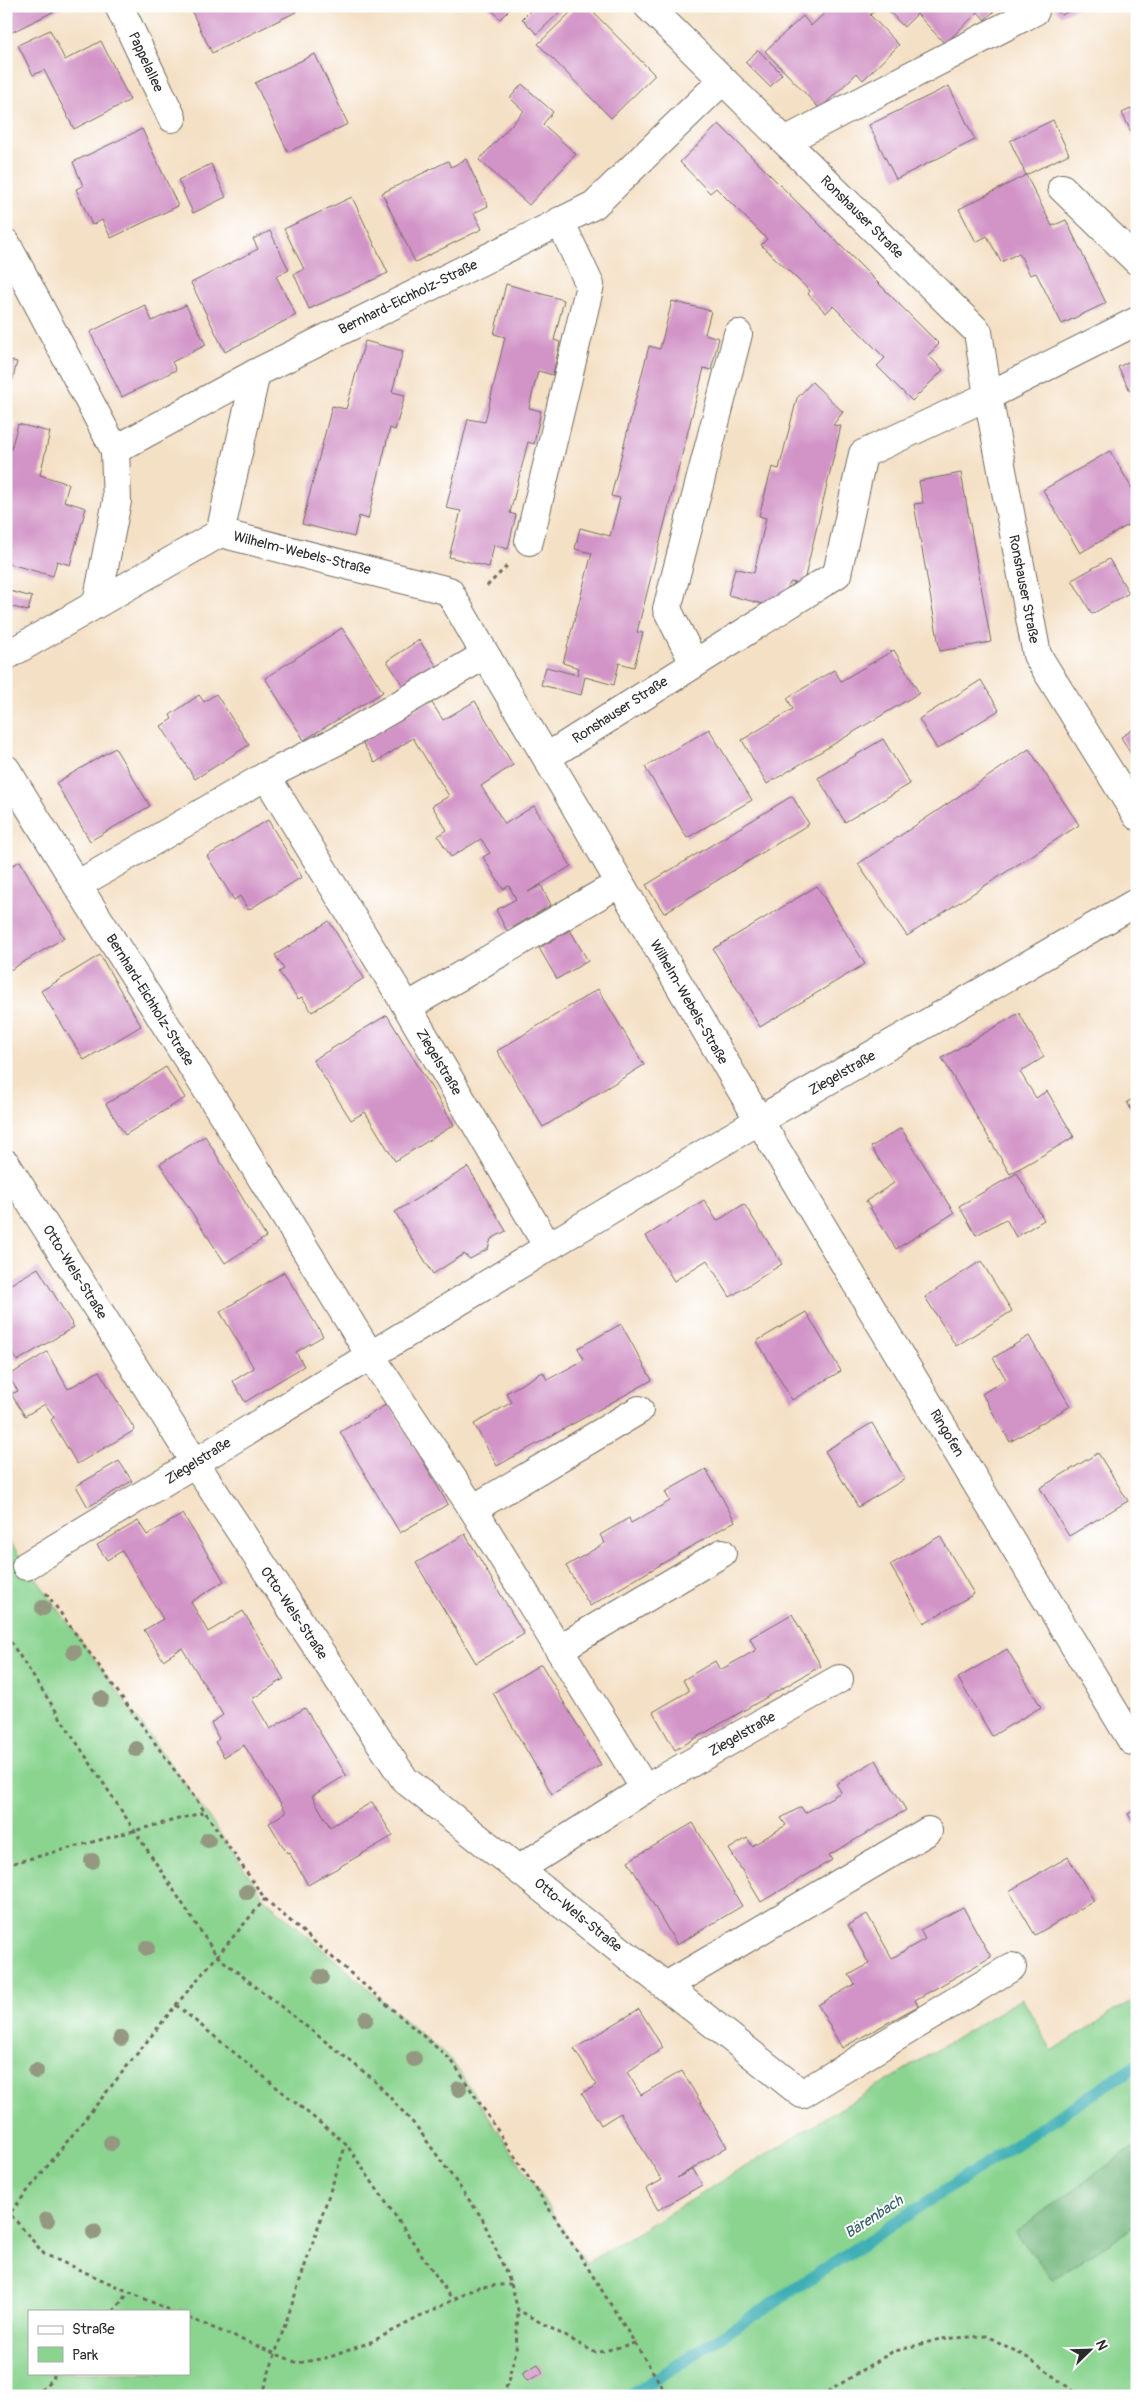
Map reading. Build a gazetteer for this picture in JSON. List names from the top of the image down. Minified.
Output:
{"streets":{"street":["Pappelallee","Ronshauser Straße","Bernhard-Eichholz-Straße","Wilhelm-Webels-Straße","Ziegelstraße","Otto-Wels-Straße","Ringofen"]},"crossings":[["Ronshauser Straße","Bernhard-Eichholz-Straße"],["Ronshauser Straße","Wilhelm-Webels-Straße"],["Bernhard-Eichholz-Straße","Ziegelstraße"],["Wilhelm-Webels-Straße","Ziegelstraße"],["Wilhelm-Webels-Straße","Ringofen"],["Ziegelstraße","Otto-Wels-Straße"],["Ziegelstraße","Ringofen"]],"water":["Bärenbach"],"legend":["Straße","Park"],"north":"top right"}
